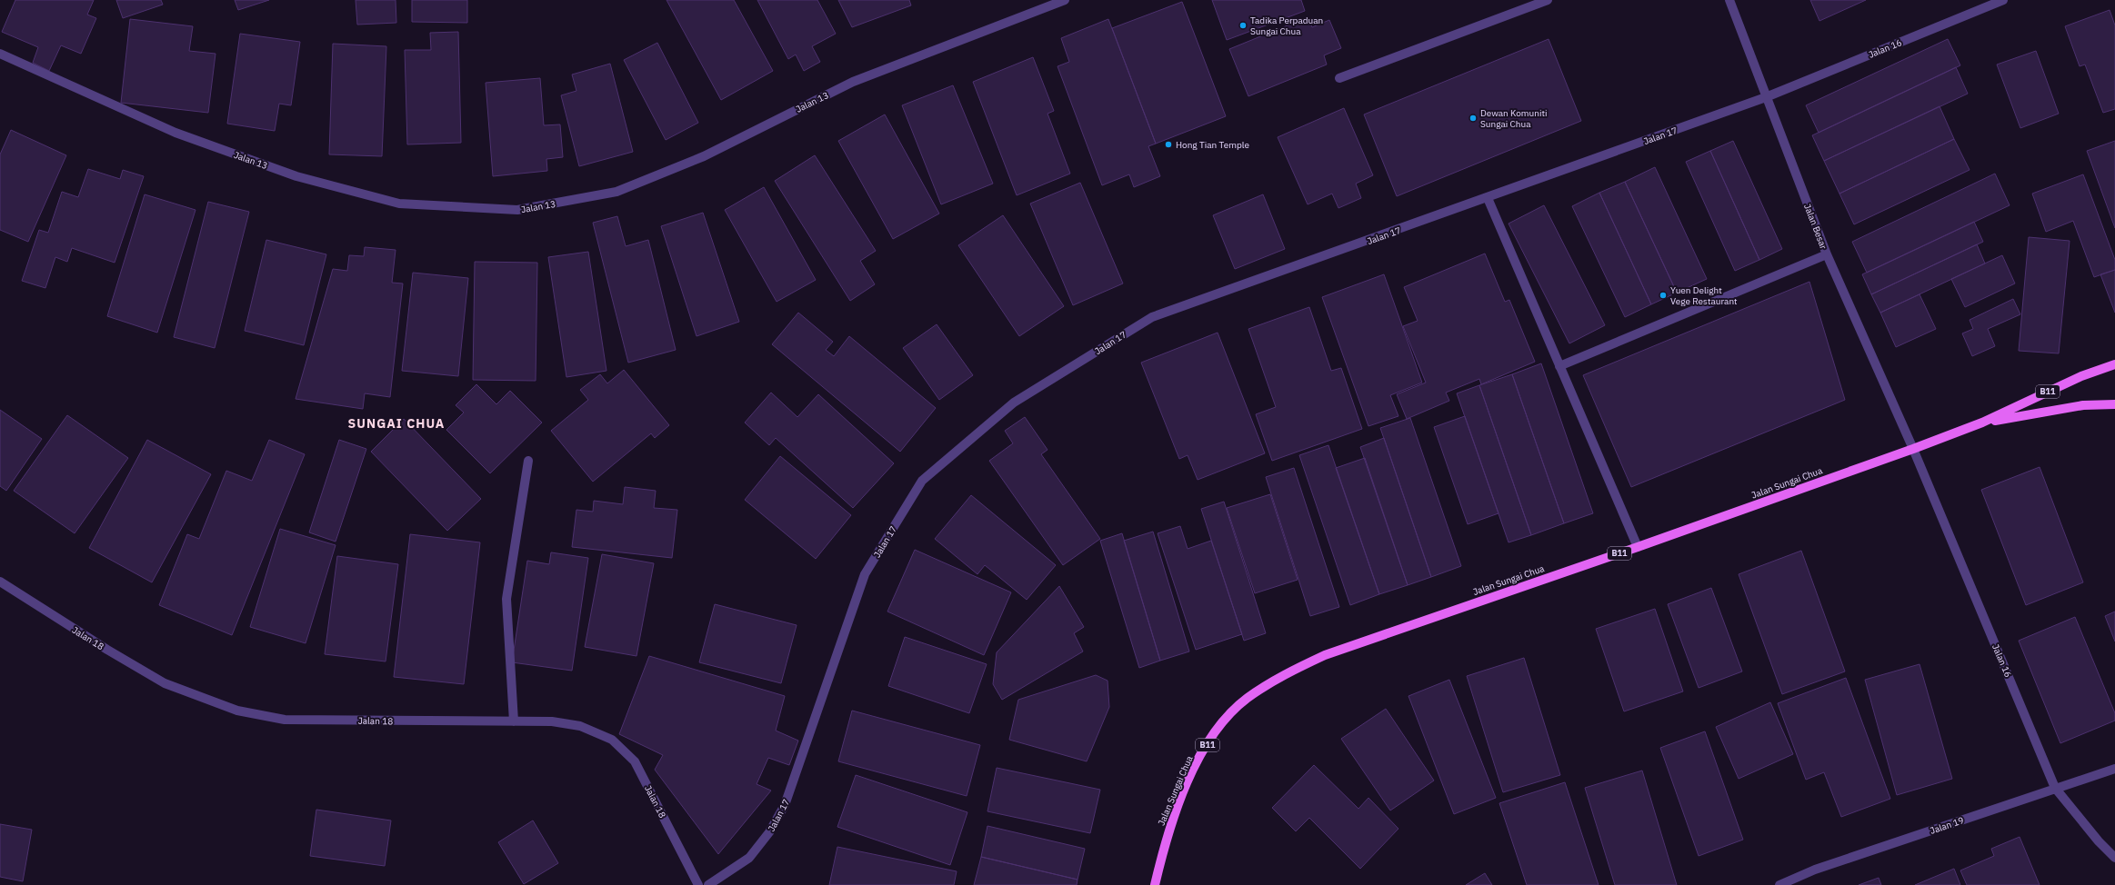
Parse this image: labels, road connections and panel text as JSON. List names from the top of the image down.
{
  "streets": {
    "main road": ["B11", "Jalan Sungai Chua"],
    "street": [
      "Jalan 16",
      "Jalan 13",
      "Jalan 17",
      "Jalan Besar",
      "Jalan 18",
      "Jalan 19"
    ]
  },
  "crossings": [
    ["Jalan 16", "Jalan 17"],
    ["Jalan 16", "Jalan Besar"],
    ["Jalan 16", "Jalan Sungai Chua"],
    ["Jalan 16", "Jalan 19"],
    ["Jalan 17", "Jalan Besar"],
    ["Jalan Besar", "Jalan Sungai Chua"]
  ],
  "districts": ["SUNGAI CHUA"],
  "places": [
    "Tadika Perpaduan Sungai Chua",
    "Dewan Komuniti Sungai Chua",
    "Hong Tian Temple",
    "Yuen Delight Vege Restaurant"
  ]
}
